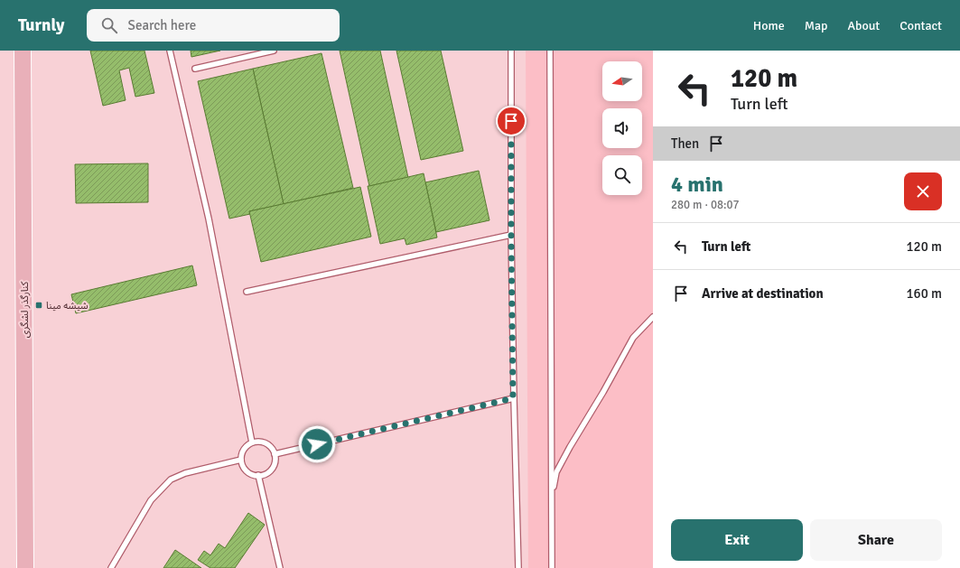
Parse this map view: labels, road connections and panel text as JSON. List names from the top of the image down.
{
  "streets": {
    "main road": ["کنارگذر لشگری"]
  },
  "places": {
    "transit": ["شیشه مینا"]
  },
  "north": "left",
  "page": {
    "header": "Turnly",
    "search": "Search here",
    "nav": [
      "Home",
      "Map",
      "About",
      "Contact"
    ],
    "turn": ["120 m", "Turn left"],
    "then": "Then",
    "heading": ["4 min", "280 m · 08:07"],
    "list": [
      {
        "name": "Turn left",
        "value": "120 m"
      },
      {
        "name": "Arrive at destination",
        "value": "160 m"
      }
    ],
    "buttons": ["Exit", "Share"]
  }
}
